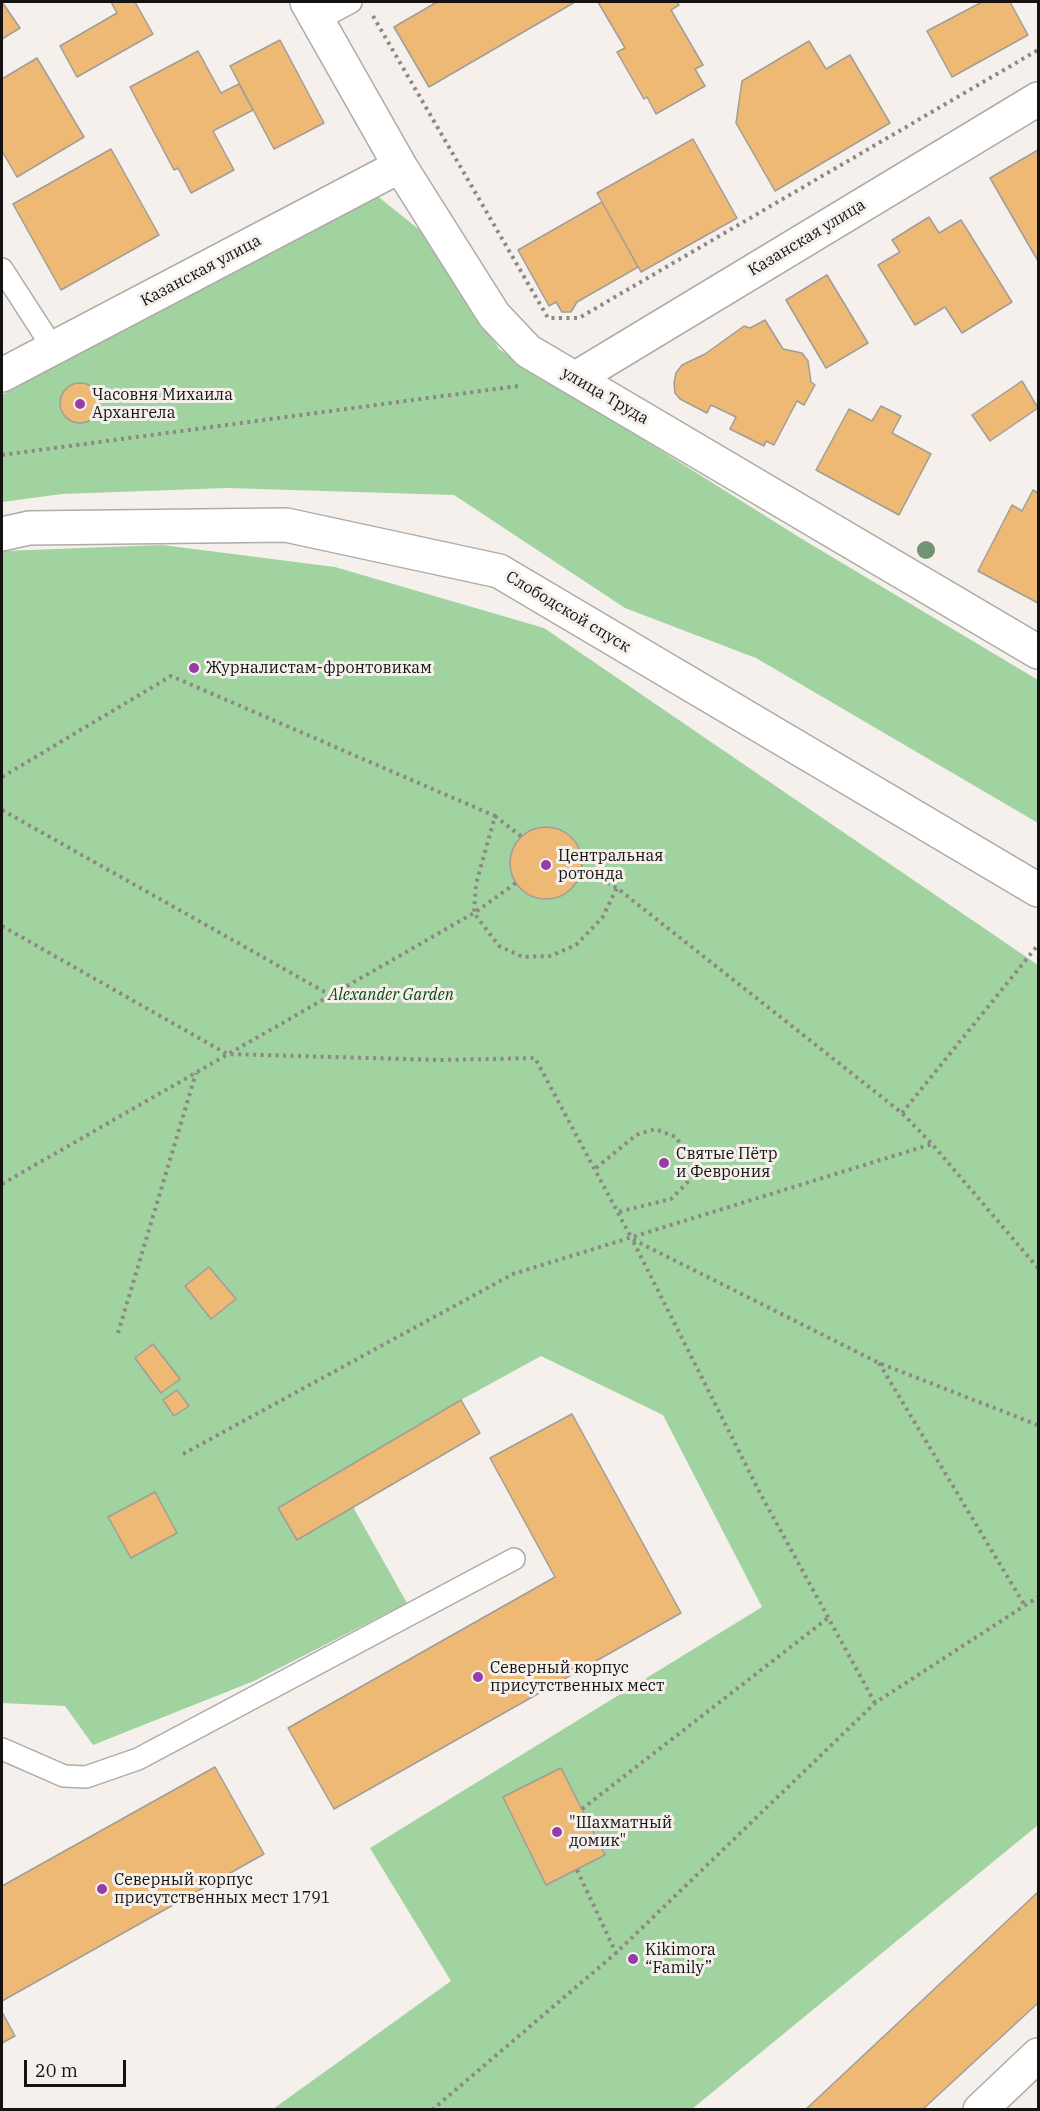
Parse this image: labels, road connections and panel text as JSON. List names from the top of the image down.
{
  "streets": {
    "street": ["Казанская улица", "улица Труда", "Слободской спуск"]
  },
  "crossings": [
    ["Казанская улица", "улица Труда"]
  ],
  "parks": ["Alexander Garden"],
  "places": [
    "Часовня Михаила Архангела",
    "Журналистам-фронтовикам",
    "Центральная ротонда",
    "Святые Пётр и Феврония",
    "Северный корпус присутственных мест",
    "\"Шахматный домик\"",
    "Северный корпус присутственных мест 1791",
    "Kikimora “Family”"
  ],
  "scale_bar": "20 m"
}
